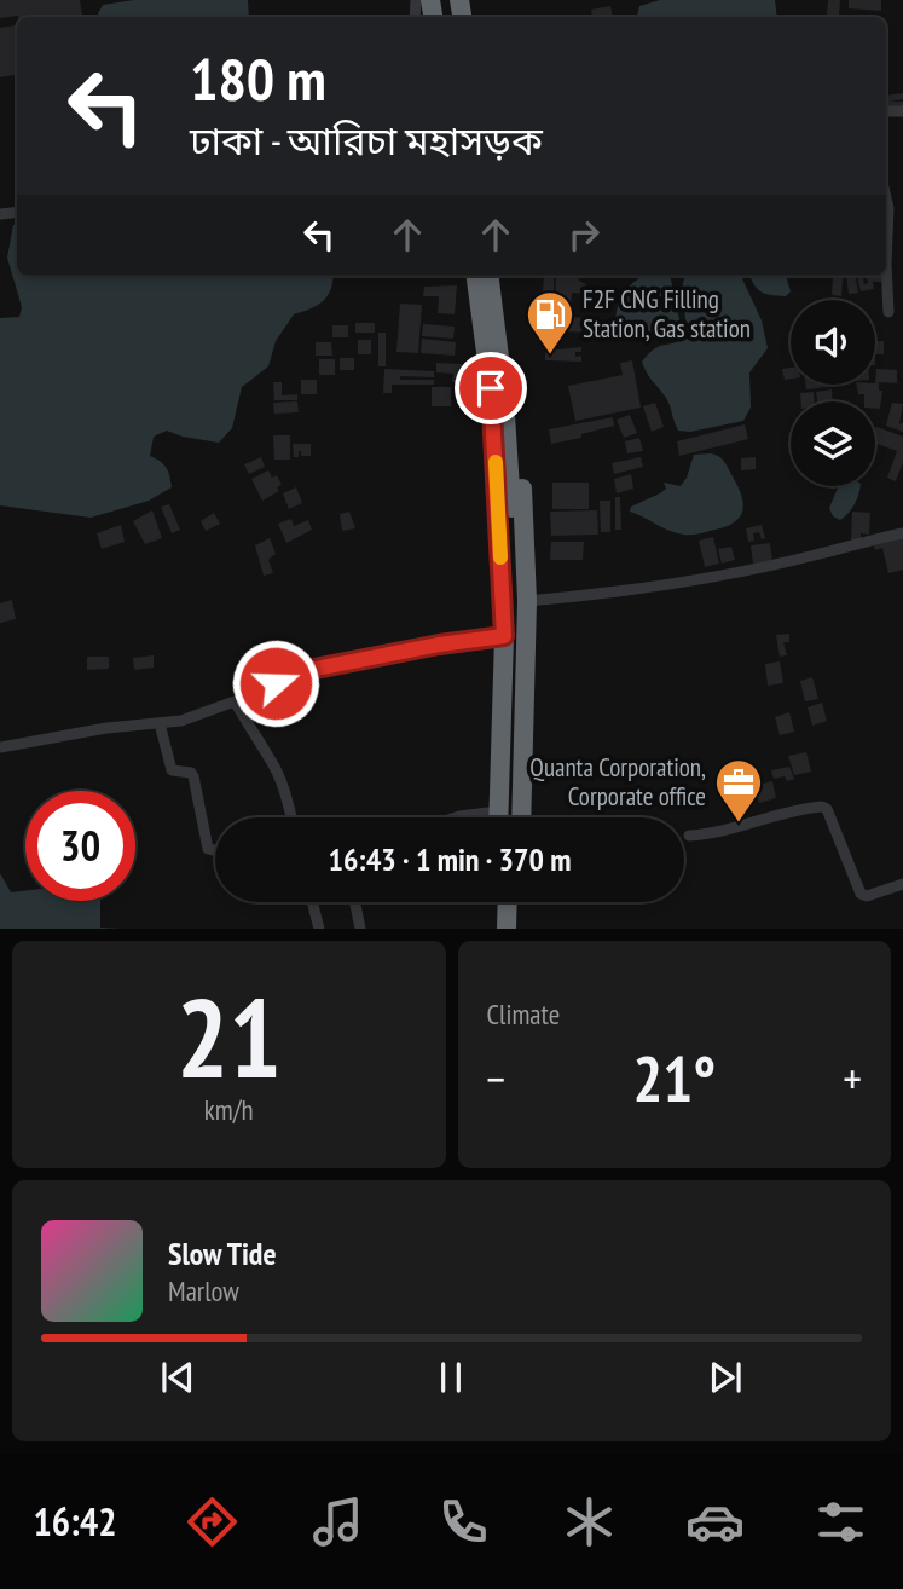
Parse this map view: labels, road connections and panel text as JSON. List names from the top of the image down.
{
  "places": {
    "fuel station": ["F2F CNG Filling Station, Gas station"],
    "office": ["Quanta Corporation, Corporate office"]
  },
  "page": {
    "turn": ["180 m", "ঢাকা - আরিচা মহাসড়ক"],
    "limit": "30",
    "trip": "16:43 · 1 min · 370 m",
    "tile": [
      ["21", "km/h"],
      "Climate"
    ],
    "heat": ["−", "21°", "+"],
    "song": ["Slow Tide", "Marlow"],
    "tabs": "16:42"
  }
}
